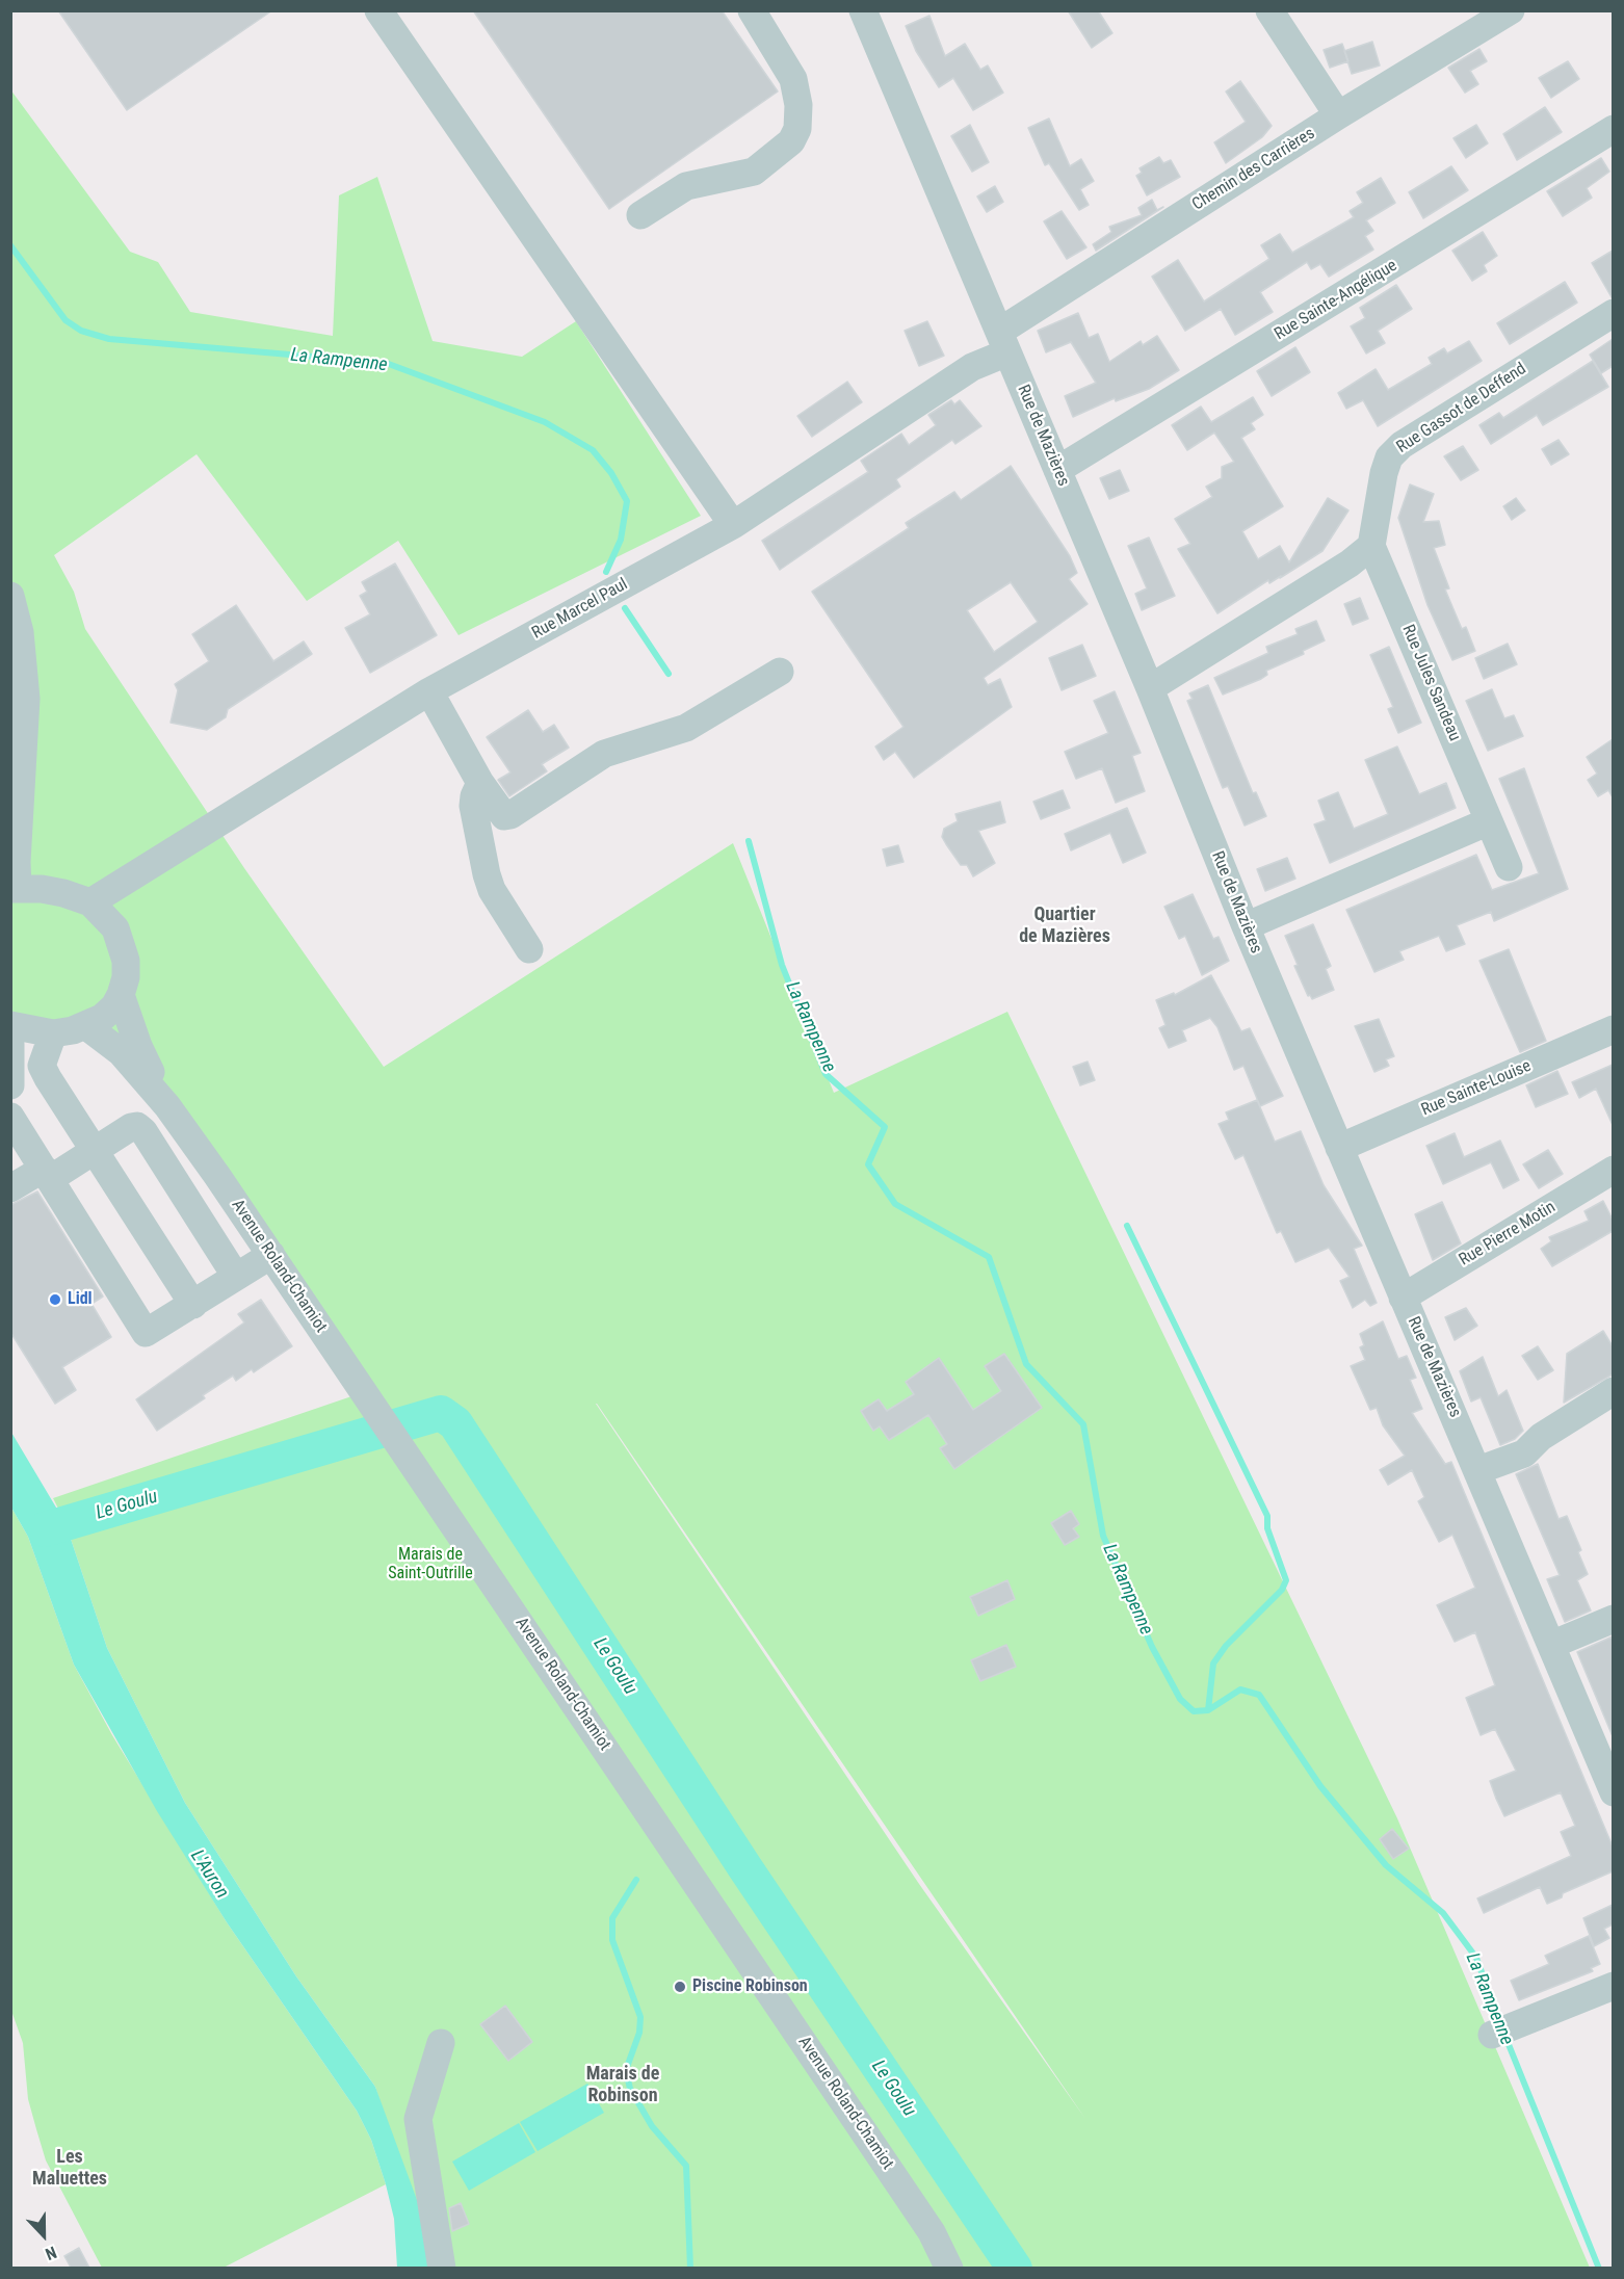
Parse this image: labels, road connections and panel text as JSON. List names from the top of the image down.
{
  "streets": {
    "street": [
      "Chemin des Carrières",
      "Rue Sainte-Angélique",
      "Rue Gassot de Deffend",
      "Rue de Mazières",
      "Rue Marcel Paul",
      "Rue Jules Sandeau",
      "Rue Sainte-Louise",
      "Rue Pierre Motin",
      "Avenue Roland-Chamiot"
    ]
  },
  "crossings": [
    ["Chemin des Carrières", "Rue de Mazières"],
    ["Chemin des Carrières", "Rue Marcel Paul"],
    ["Rue Sainte-Angélique", "Rue de Mazières"],
    ["Rue Gassot de Deffend", "Rue Jules Sandeau"],
    ["Rue de Mazières", "Rue Marcel Paul"],
    ["Rue de Mazières", "Rue Sainte-Louise"],
    ["Rue de Mazières", "Rue Pierre Motin"]
  ],
  "districts": ["Quartier de Mazières", "Marais de Robinson", "Les Maluettes"],
  "water": ["La Rampenne", "Le Goulu", "L'Auron"],
  "parks": ["Marais de Saint-Outrille"],
  "places": ["Lidl", "Piscine Robinson"],
  "north": "bottom"
}
